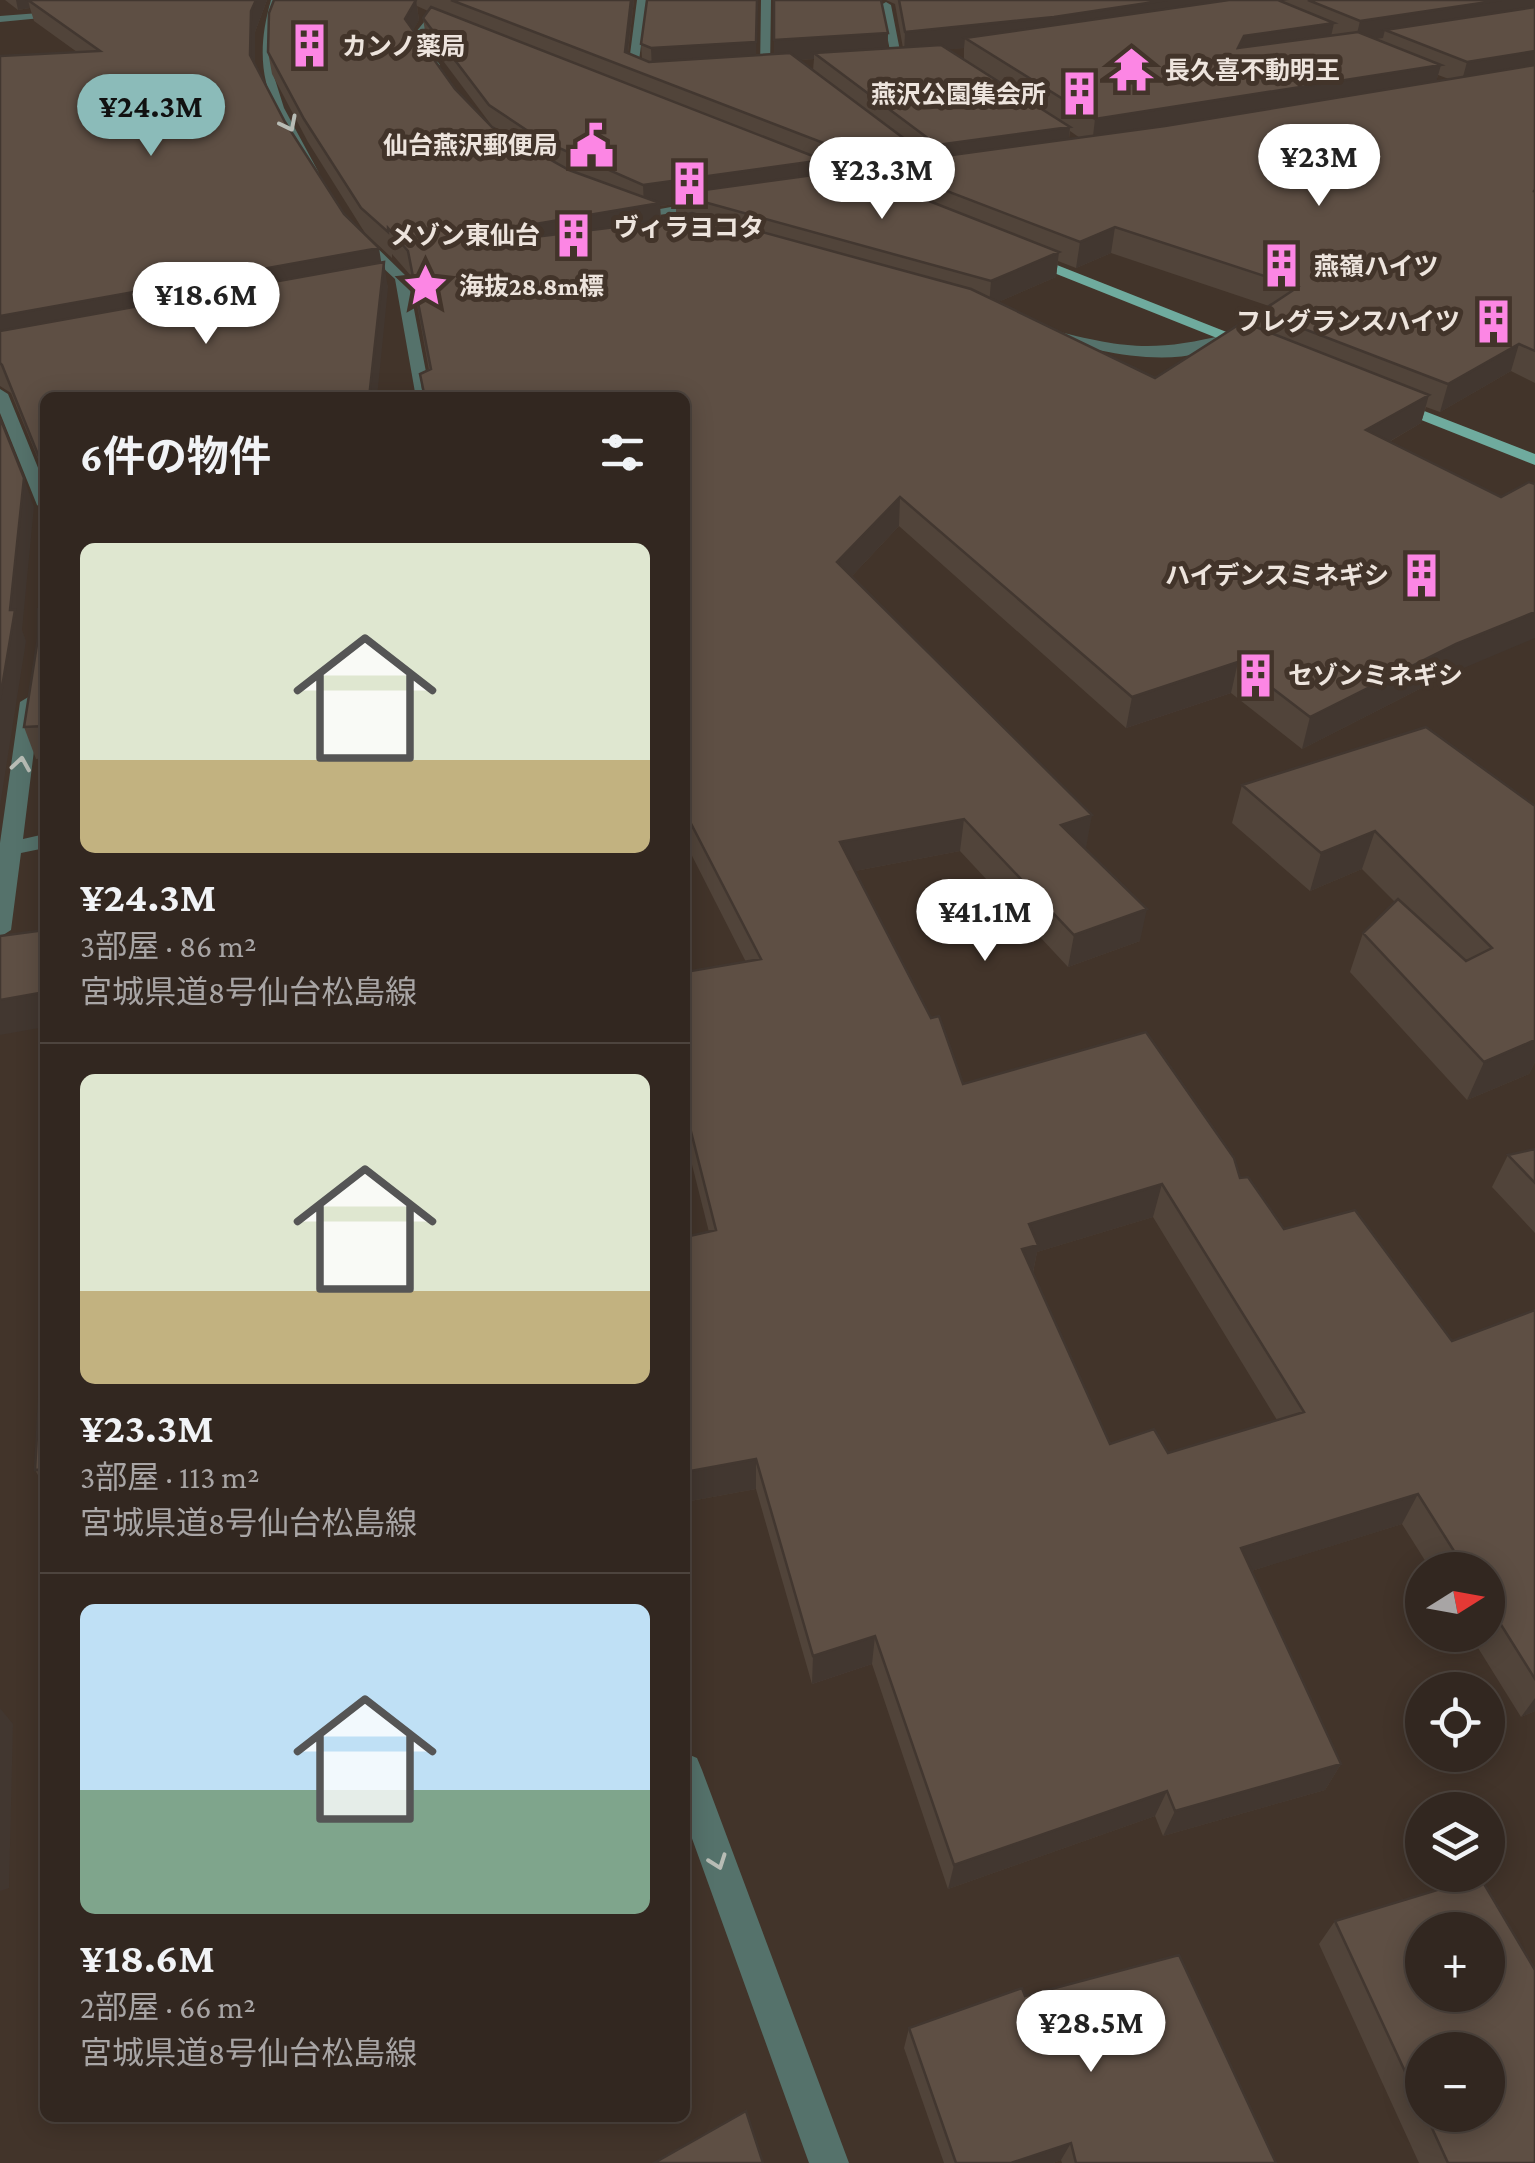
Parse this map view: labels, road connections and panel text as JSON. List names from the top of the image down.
{
  "places": {
    "building": [
      "カンノ薬局",
      "燕沢公園集会所",
      "ヴィラヨコタ",
      "メゾン東仙台",
      "燕嶺ハイツ",
      "フレグランスハイツ",
      "ハイデンスミネギシ",
      "セゾンミネギシ"
    ],
    "temple": ["長久喜不動明王"],
    "public building": ["仙台燕沢郵便局"],
    "place": ["海抜28.8m標"]
  },
  "north": "right",
  "page": {
    "price": [
      "¥24.3M",
      "¥23M",
      "¥23.3M",
      "¥18.6M",
      "¥41.1M",
      "¥28.5M"
    ],
    "heading": "6件の物件",
    "list": [
      {
        "name": "¥24.3M",
        "note": "3部屋 · 86 m² · 宮城県道8号仙台松島線"
      },
      {
        "name": "¥23.3M",
        "note": "3部屋 · 113 m² · 宮城県道8号仙台松島線"
      },
      {
        "name": "¥18.6M",
        "note": "2部屋 · 66 m² · 宮城県道8号仙台松島線"
      }
    ],
    "map_buttons": ["+", "−"]
  }
}
